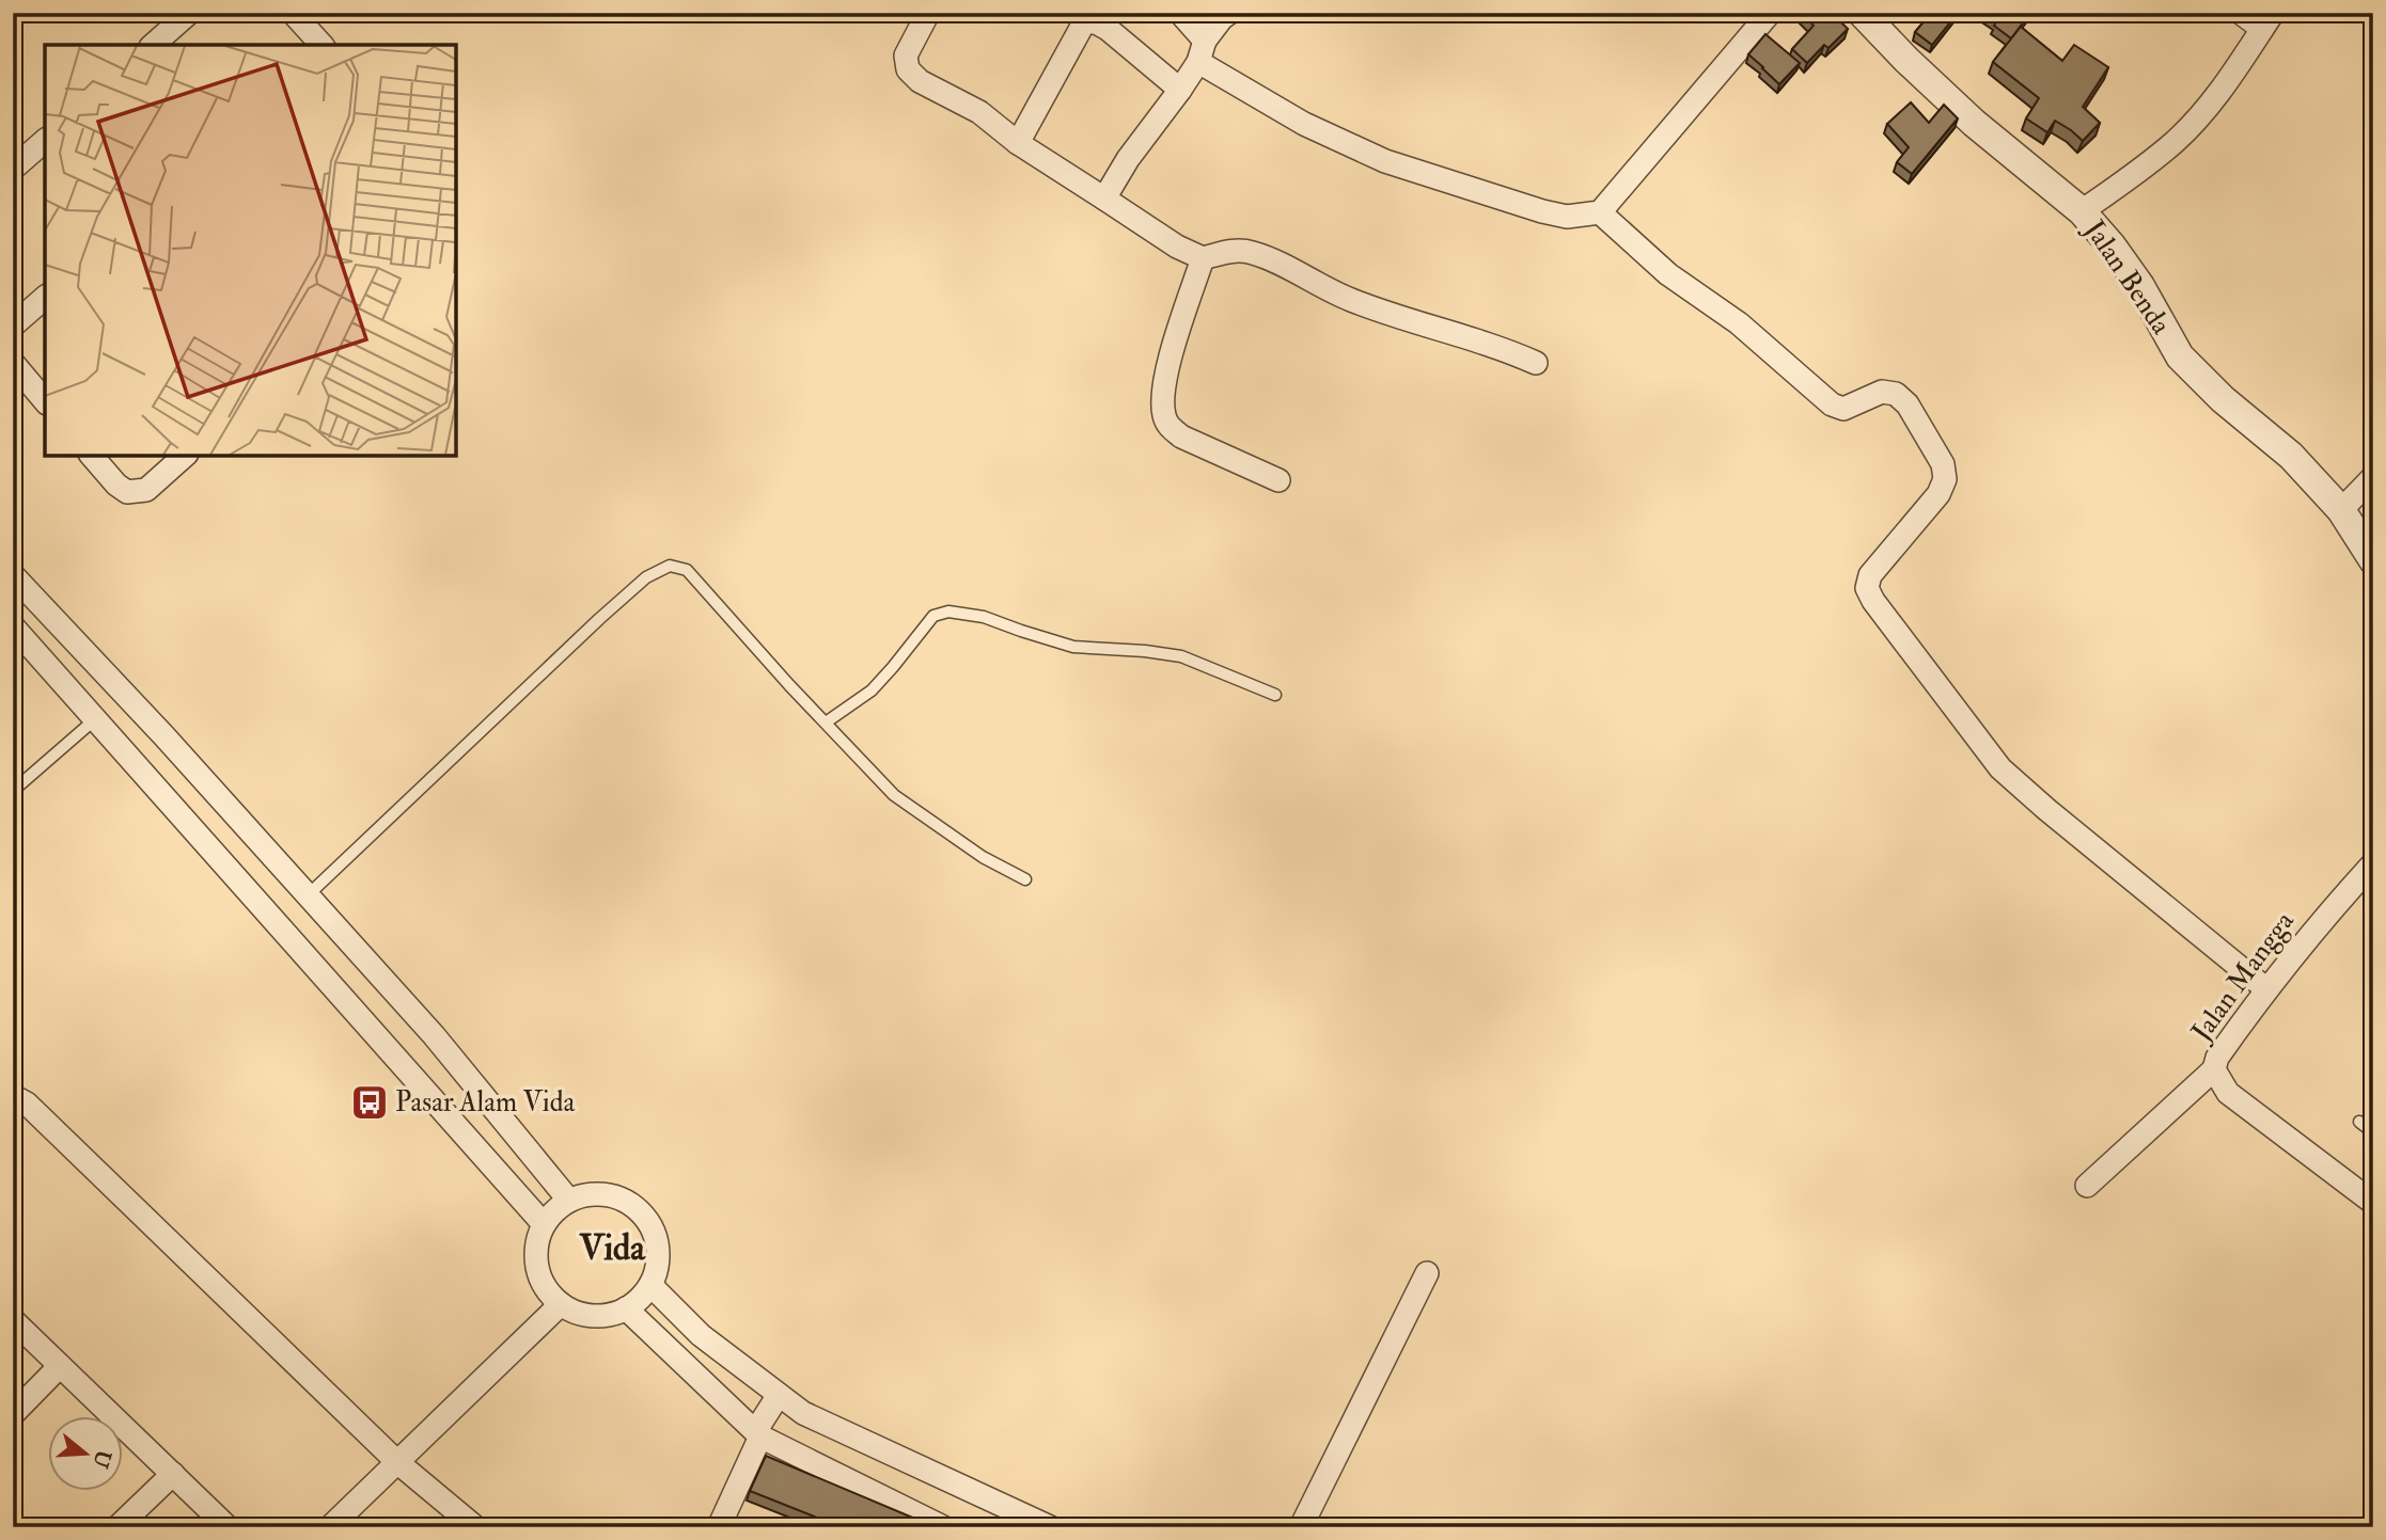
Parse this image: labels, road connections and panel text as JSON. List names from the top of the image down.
{
  "streets": {
    "street": ["Jalan Benda", "Jalan Mangga"]
  },
  "districts": ["Vida"],
  "places": {
    "bus stop": ["Pasar Alam Vida"]
  },
  "north": "right"
}
